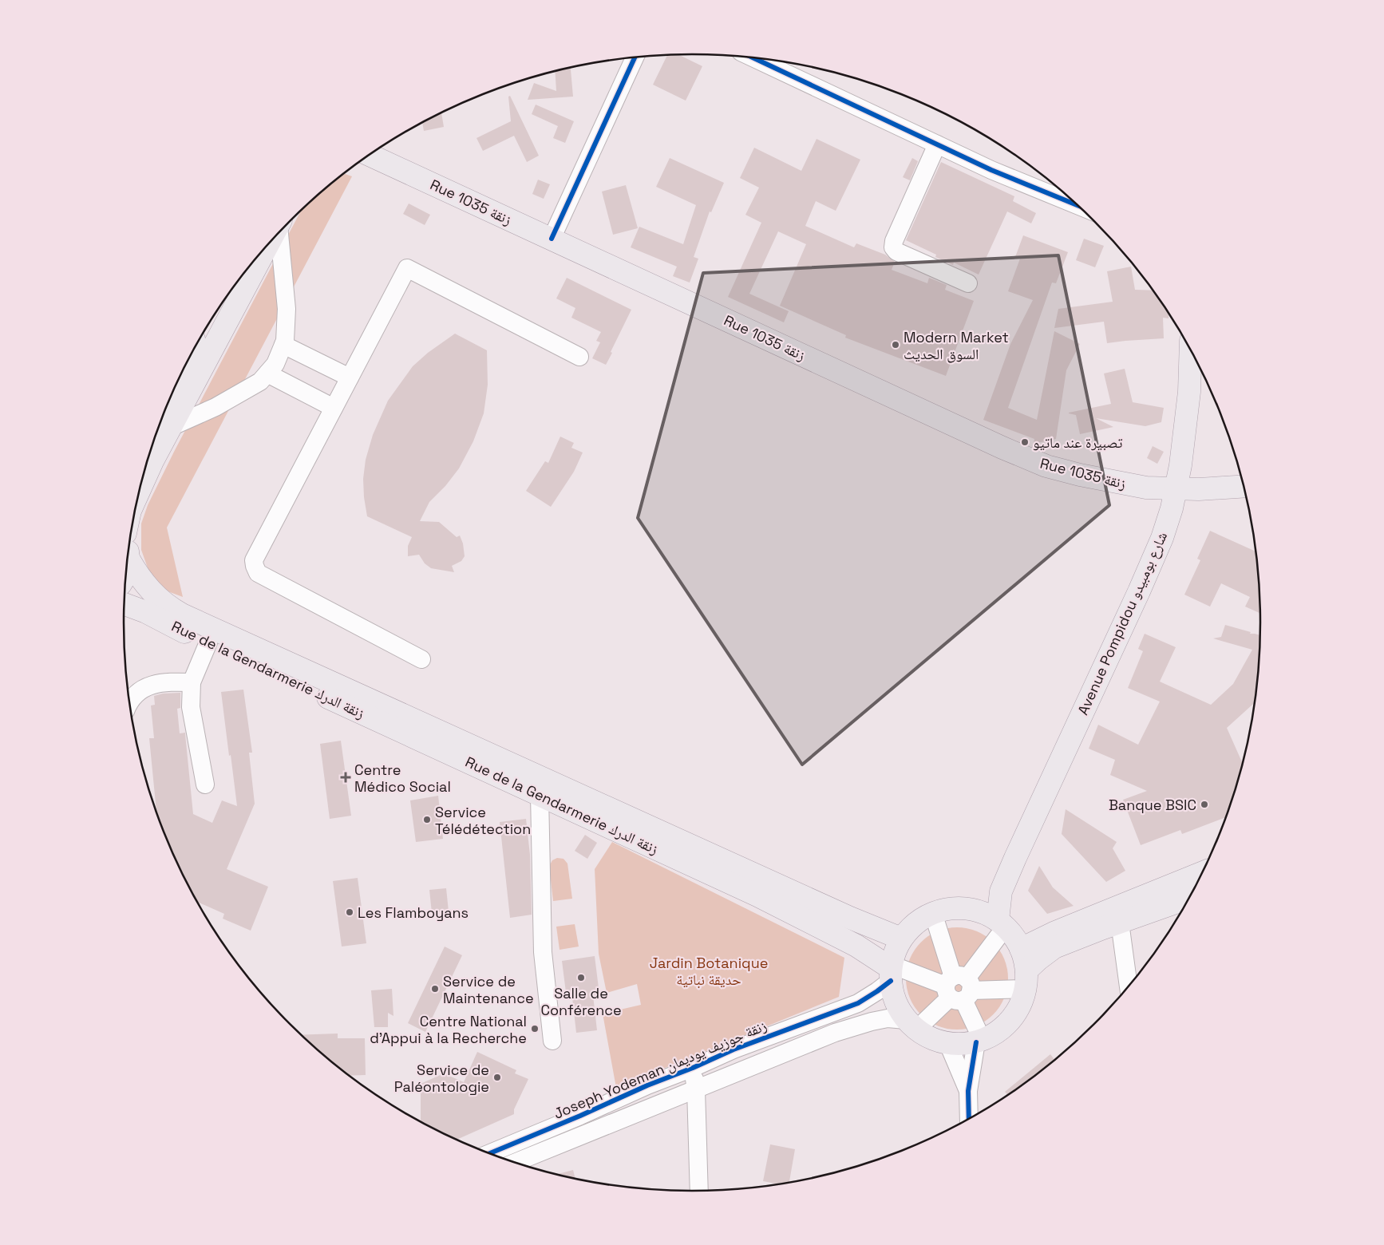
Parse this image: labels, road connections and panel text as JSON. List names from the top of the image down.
{
  "streets": {
    "main road": ["Rue 1035 زنقة", "Avenue Pompidou شارع بومبيدو", "Rue de la Gendarmerie زنقة الدرك"],
    "street": ["Joseph Yodeman زنقة جوزيف يوديمان"]
  },
  "crossings": [
    ["Rue 1035 زنقة", "Avenue Pompidou شارع بومبيدو"],
    ["Rue de la Gendarmerie زنقة الدرك", "Joseph Yodeman زنقة جوزيف يوديمان"]
  ],
  "parks": ["Jardin Botanique حديقة نباتية"],
  "places": {
    "other": [
      "Modern Market السوق الحديث",
      "تصبيرة عند ماتيو",
      "Banque BSIC",
      "Service Télédétection",
      "Les Flamboyans",
      "Salle de Conférence",
      "Service de Maintenance",
      "Centre National d'Appui à la Recherche",
      "Service de Paléontologie"
    ],
    "health": ["Centre Médico Social"]
  }
}
